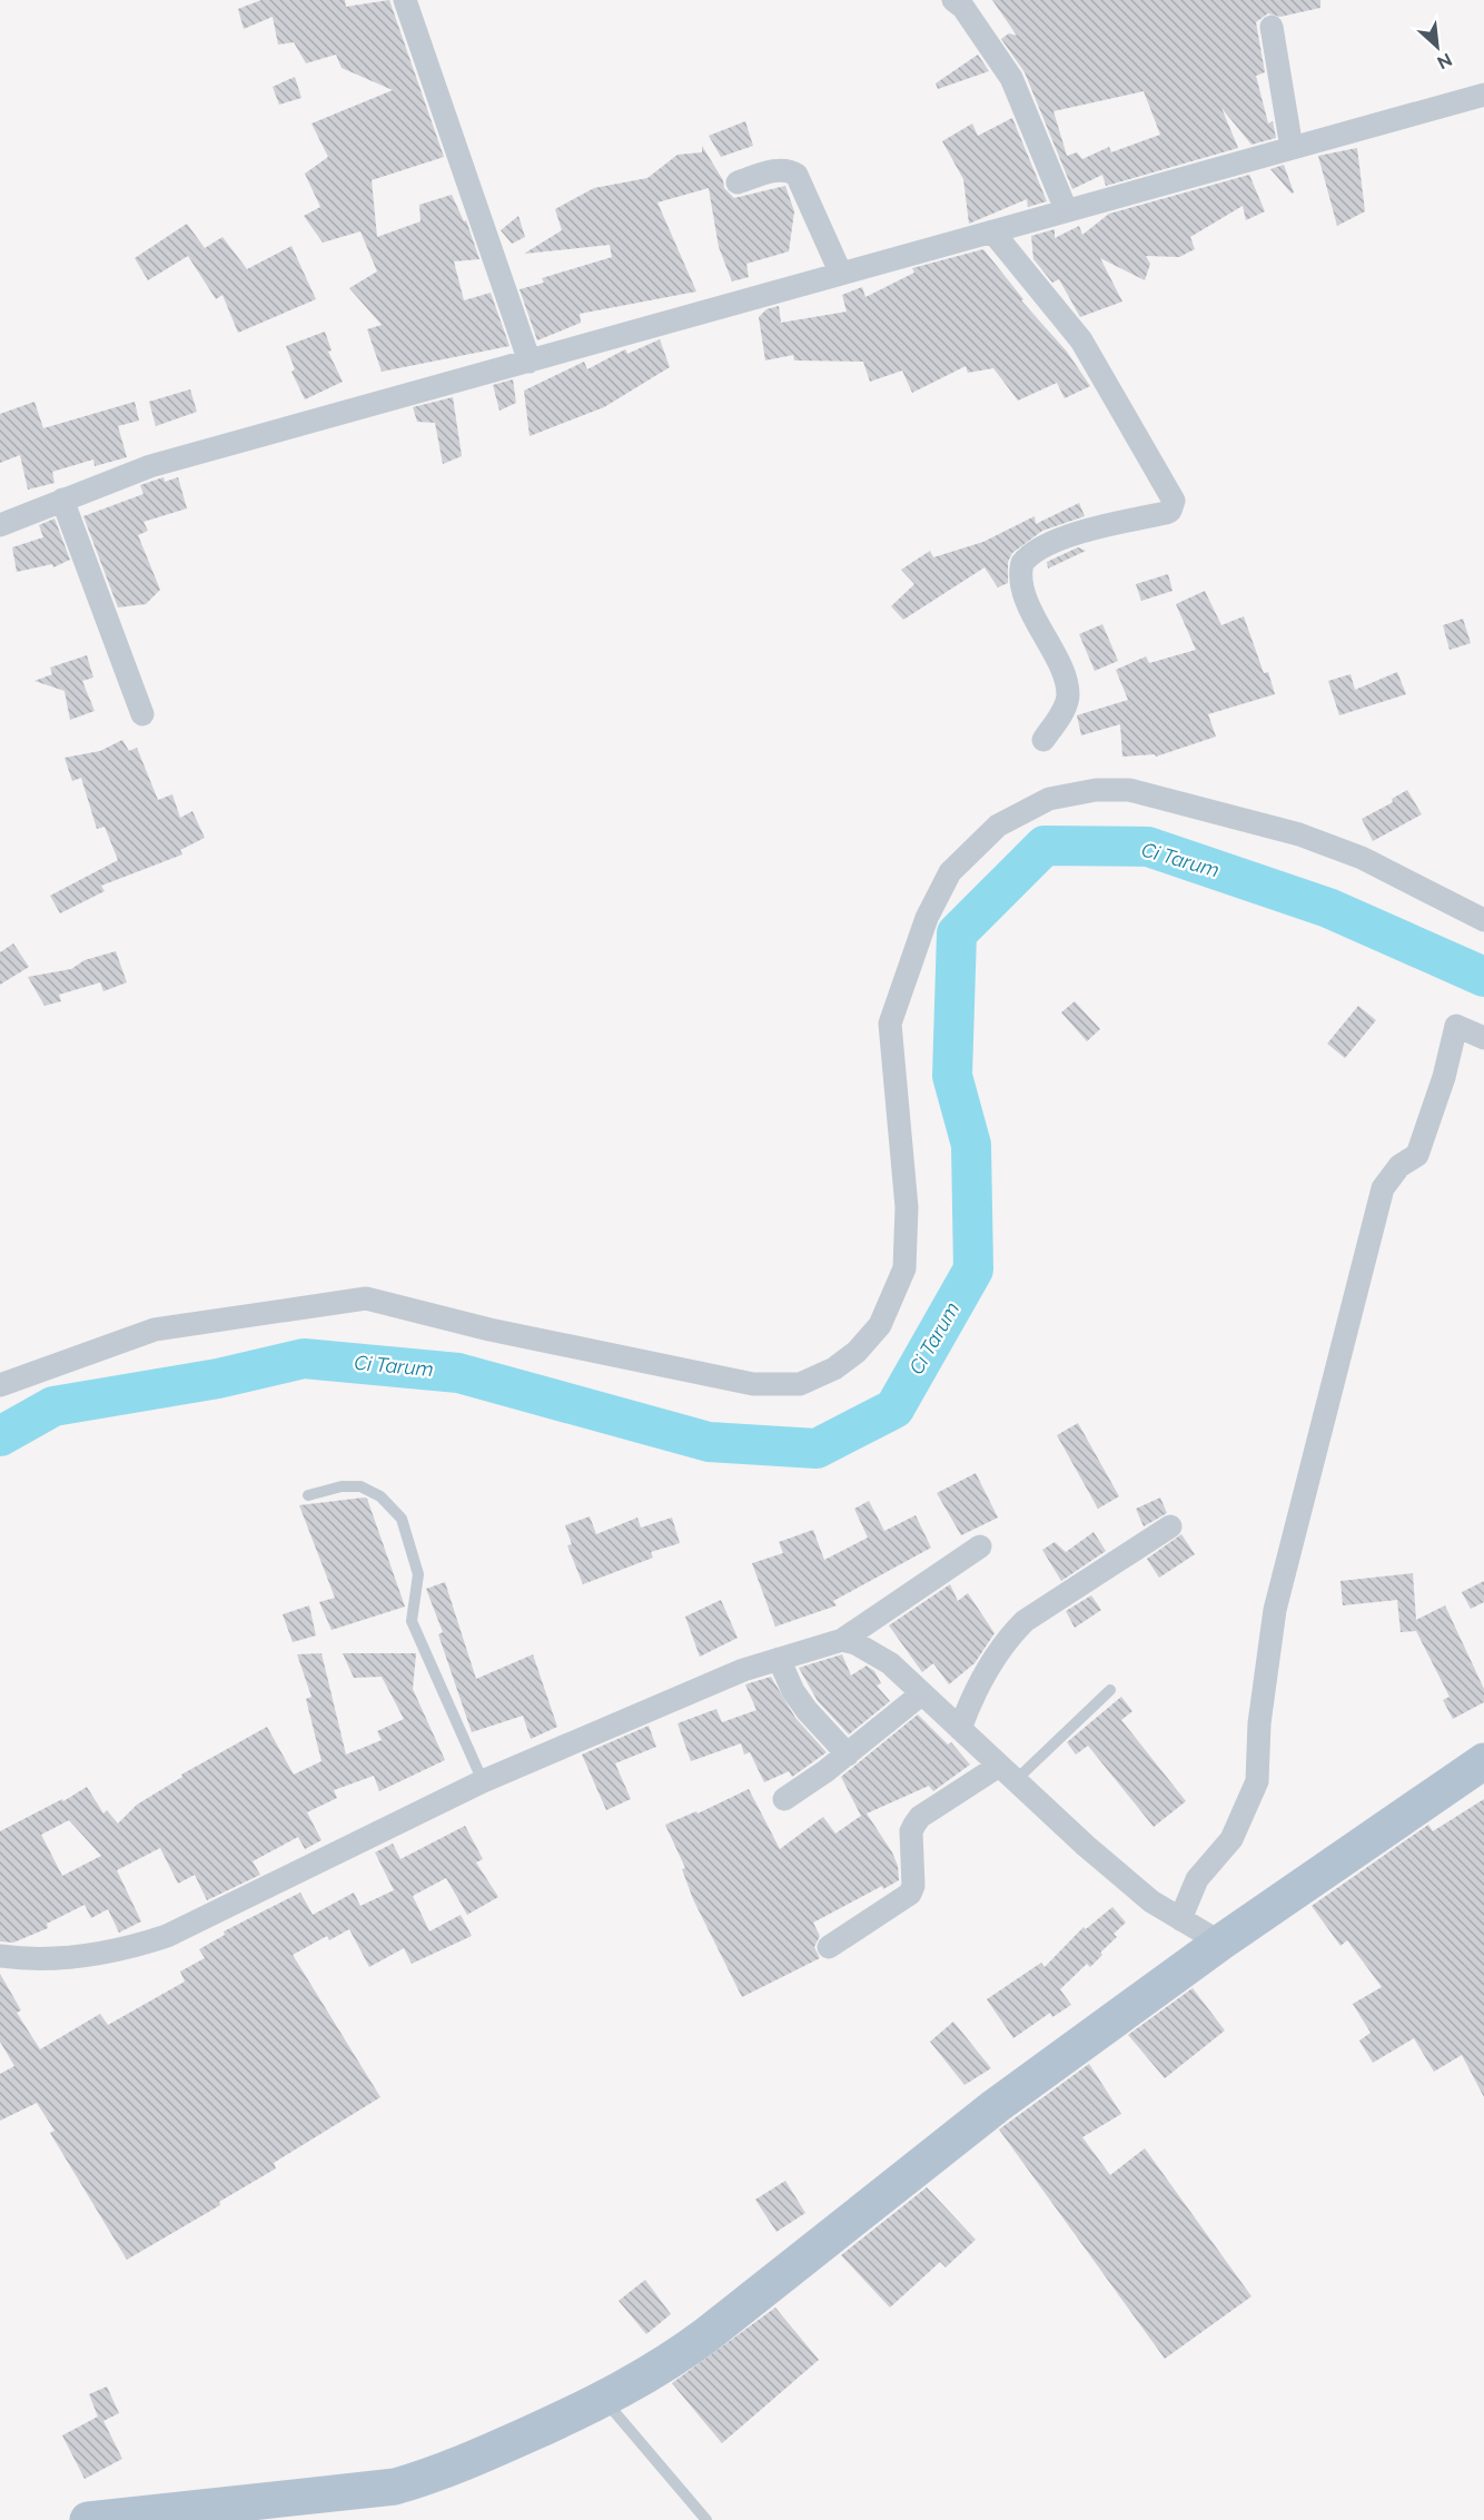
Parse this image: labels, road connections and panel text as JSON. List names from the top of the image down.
{
  "water": ["Ci Tarum"],
  "north": "bottom right"
}
